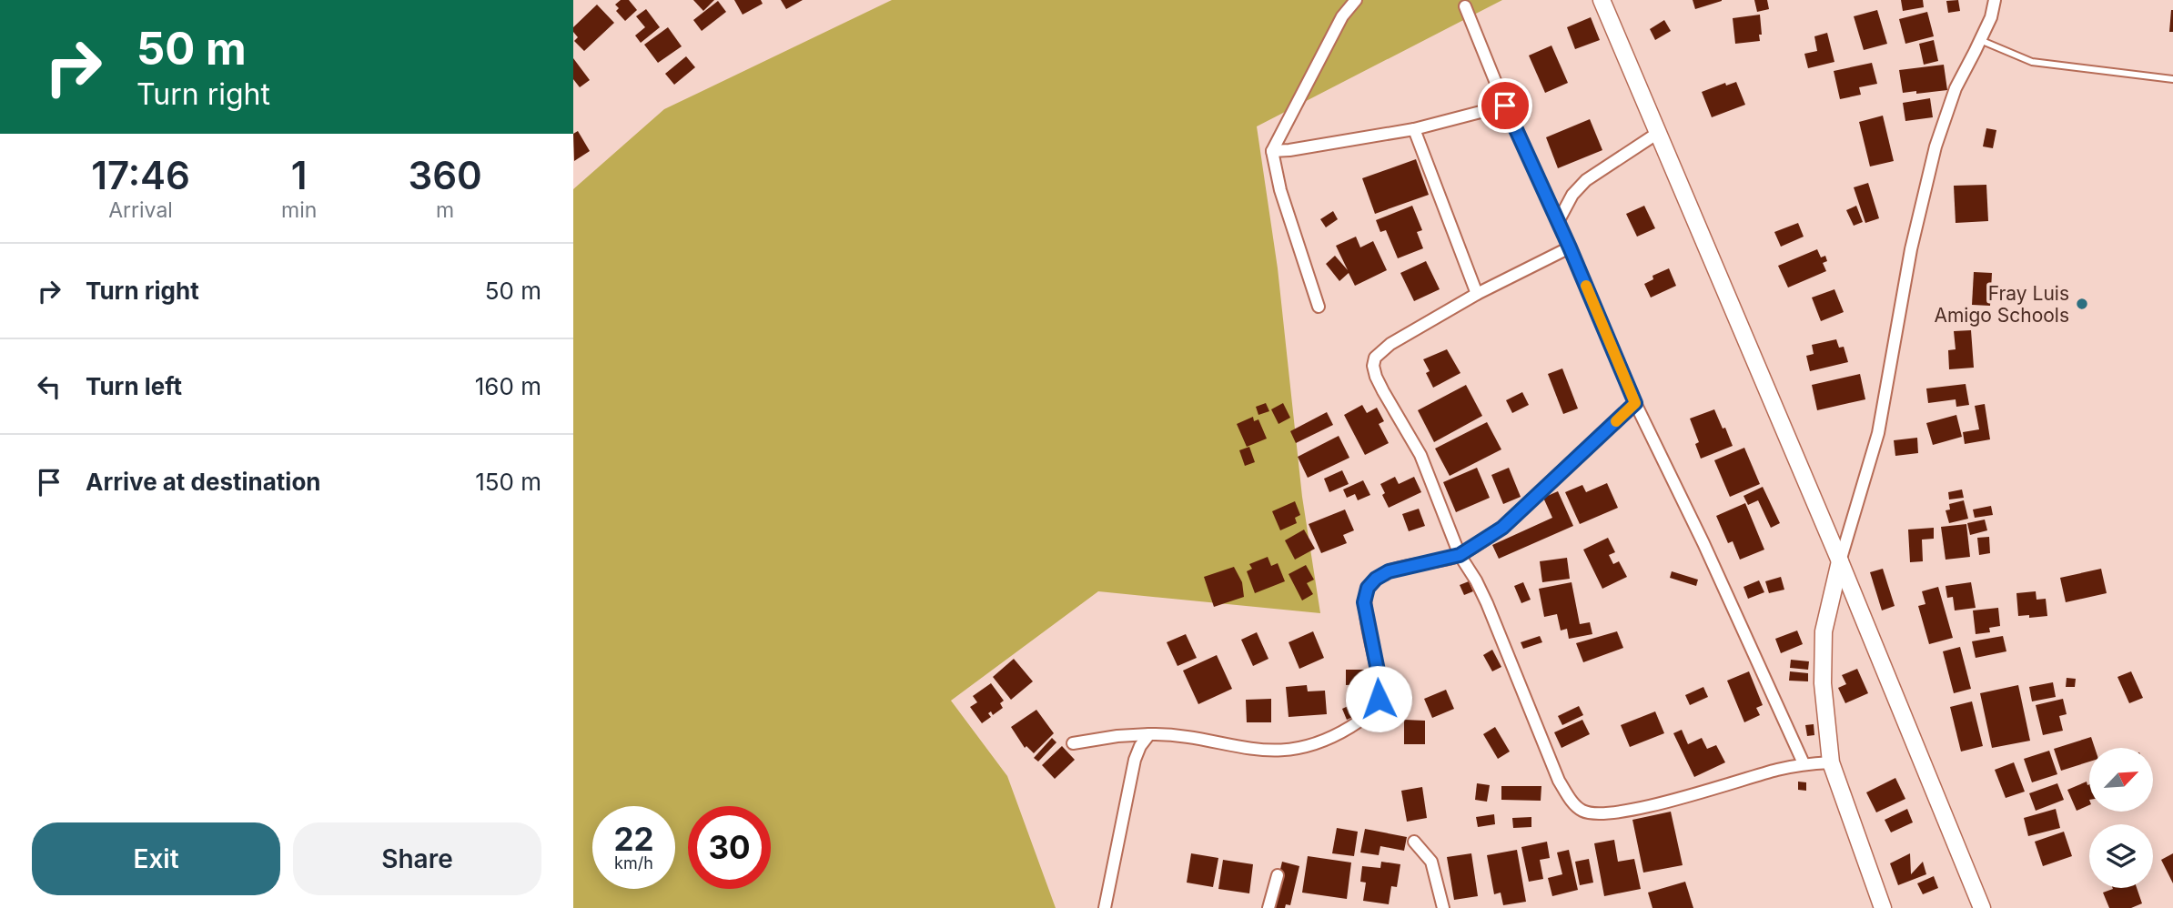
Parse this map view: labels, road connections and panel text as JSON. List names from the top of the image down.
{
  "places": ["Fray Luis Amigo Schools"],
  "north": "top right",
  "page": {
    "turn": ["50 m", "Turn right"],
    "eta": [
      "17:46",
      "Arrival",
      "1",
      "min",
      "360",
      "m"
    ],
    "list": [
      {
        "name": "Turn right",
        "value": "50 m"
      },
      {
        "name": "Turn left",
        "value": "160 m"
      },
      {
        "name": "Arrive at destination",
        "value": "150 m"
      }
    ],
    "speed": "22 km/h",
    "limit": "30",
    "buttons": ["Exit", "Share"]
  }
}
